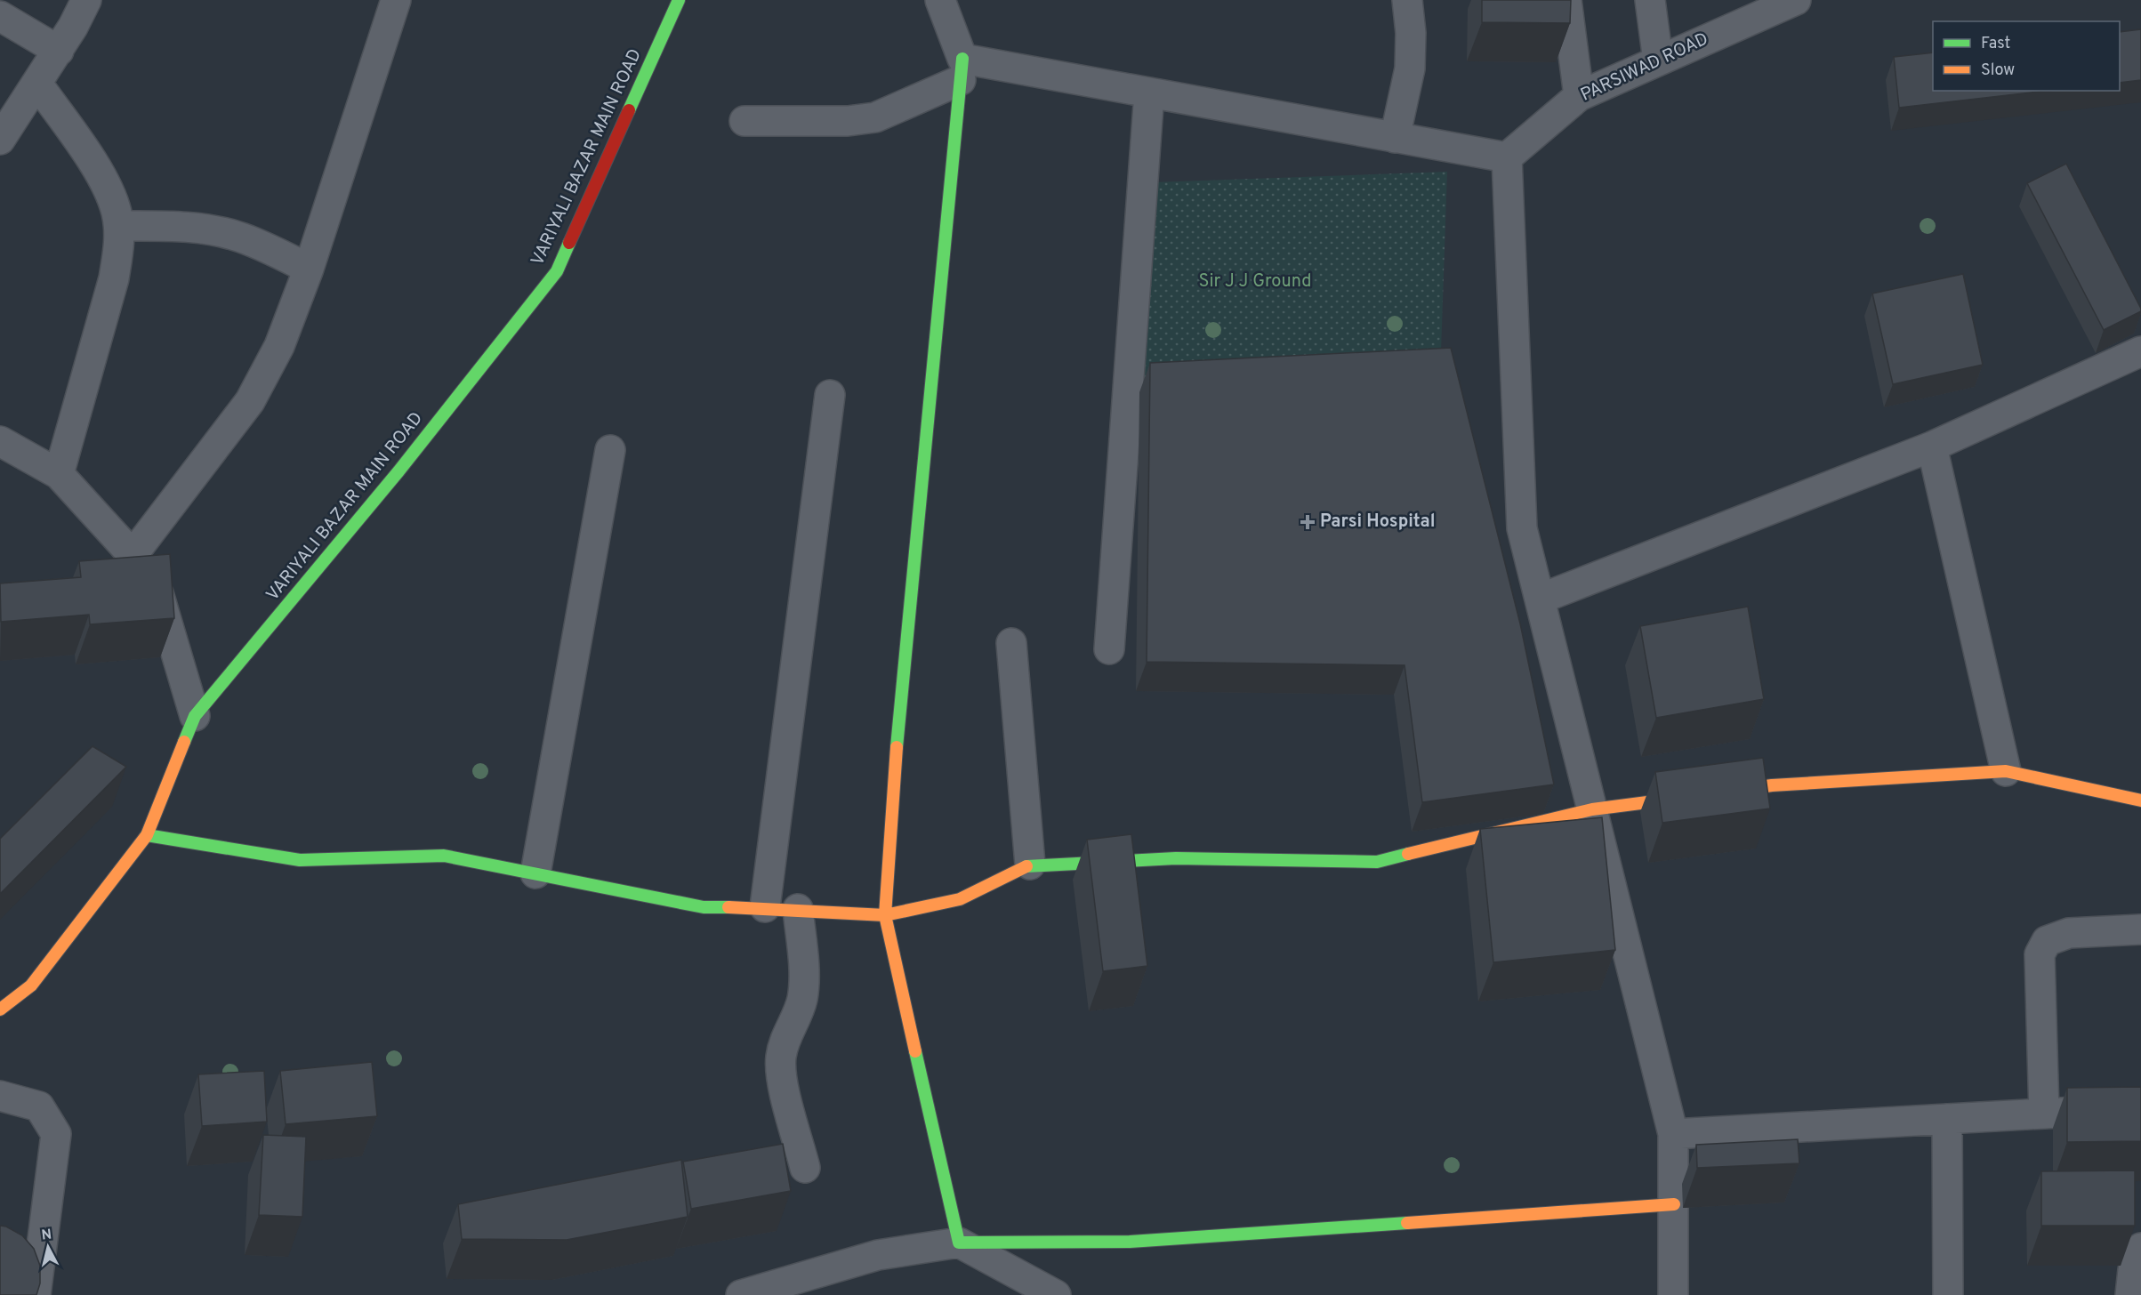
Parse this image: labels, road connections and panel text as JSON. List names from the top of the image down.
{
  "streets": {
    "street": ["PARSIWAD ROAD", "VARIYALI BAZAR MAIN ROAD"]
  },
  "parks": ["Sir J J Ground"],
  "places": {
    "health": ["Parsi Hospital"]
  },
  "legend": ["Fast", "Slow"],
  "north": "top"
}
